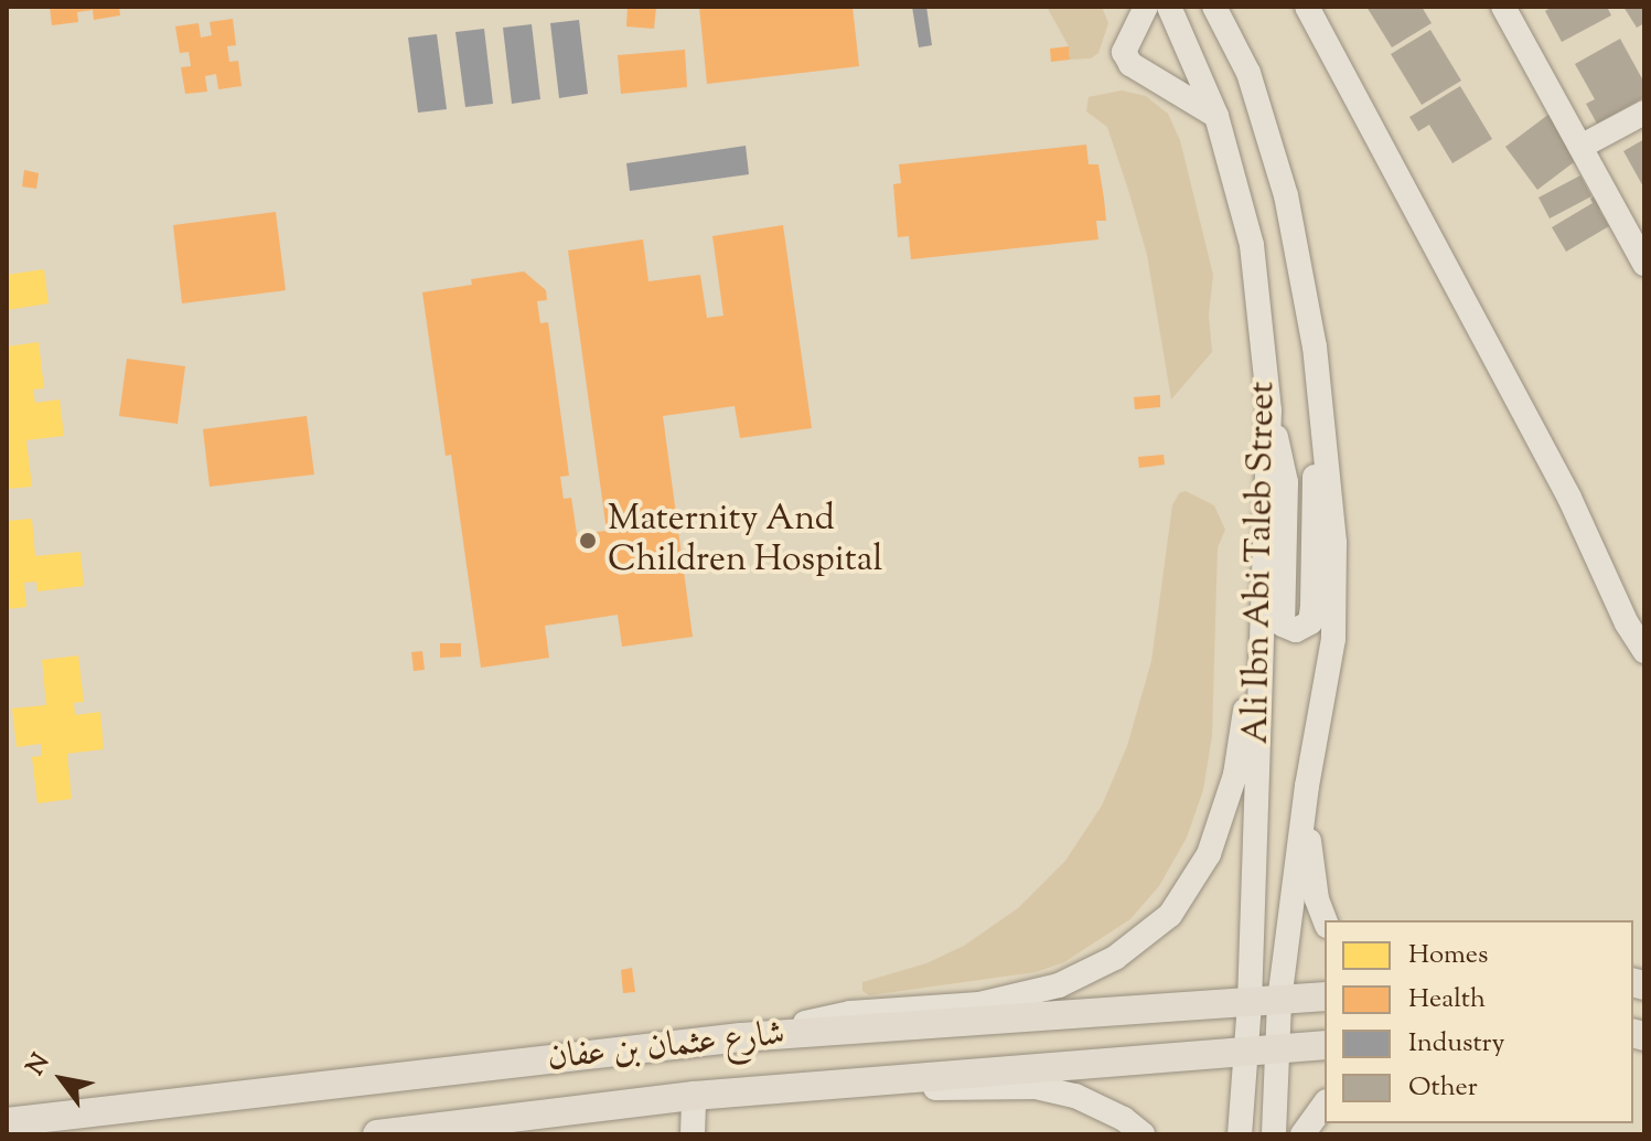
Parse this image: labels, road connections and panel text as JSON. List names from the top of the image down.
{
  "streets": {
    "main road": ["شارع عثمان بن عفان"],
    "street": ["Ali Ibn Abi Taleb Street"]
  },
  "crossings": [
    ["Ali Ibn Abi Taleb Street", "شارع عثمان بن عفان"]
  ],
  "places": ["Maternity And Children Hospital"],
  "legend": [
    "Homes",
    "Health",
    "Industry",
    "Other"
  ],
  "north": "top left"
}
